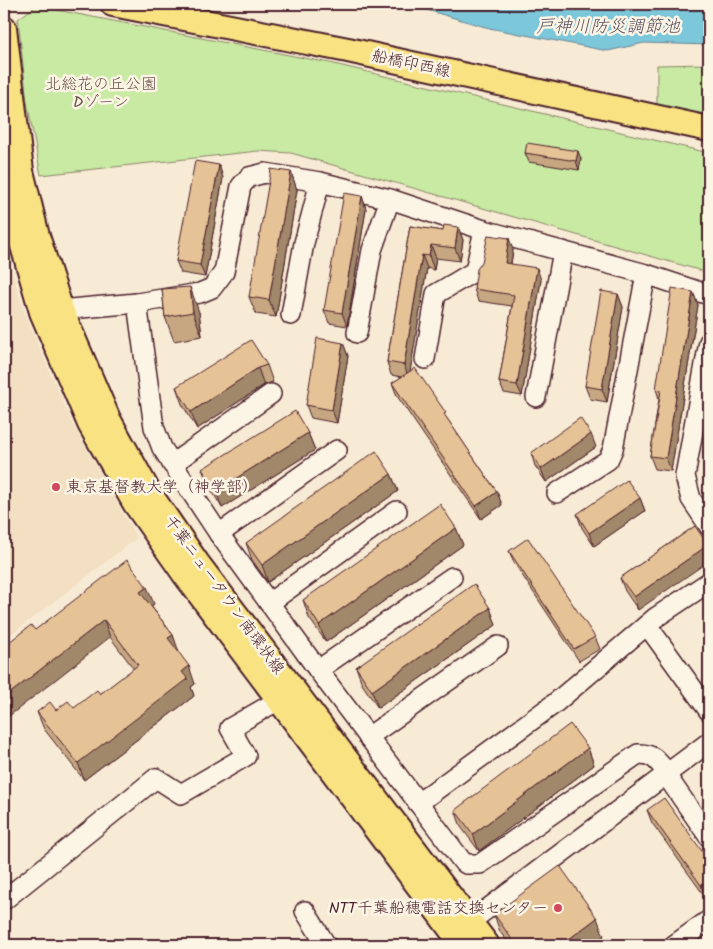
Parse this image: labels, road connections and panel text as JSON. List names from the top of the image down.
{
  "streets": {
    "main road": ["船橋印西線", "千葉ニュータウン南環状線"]
  },
  "water": ["戸神川防災調節池"],
  "parks": ["北総花の丘公園 Dゾーン"],
  "places": ["東京基督教大学（神学部）", "NTT千葉船穂電話交換センター"]
}
